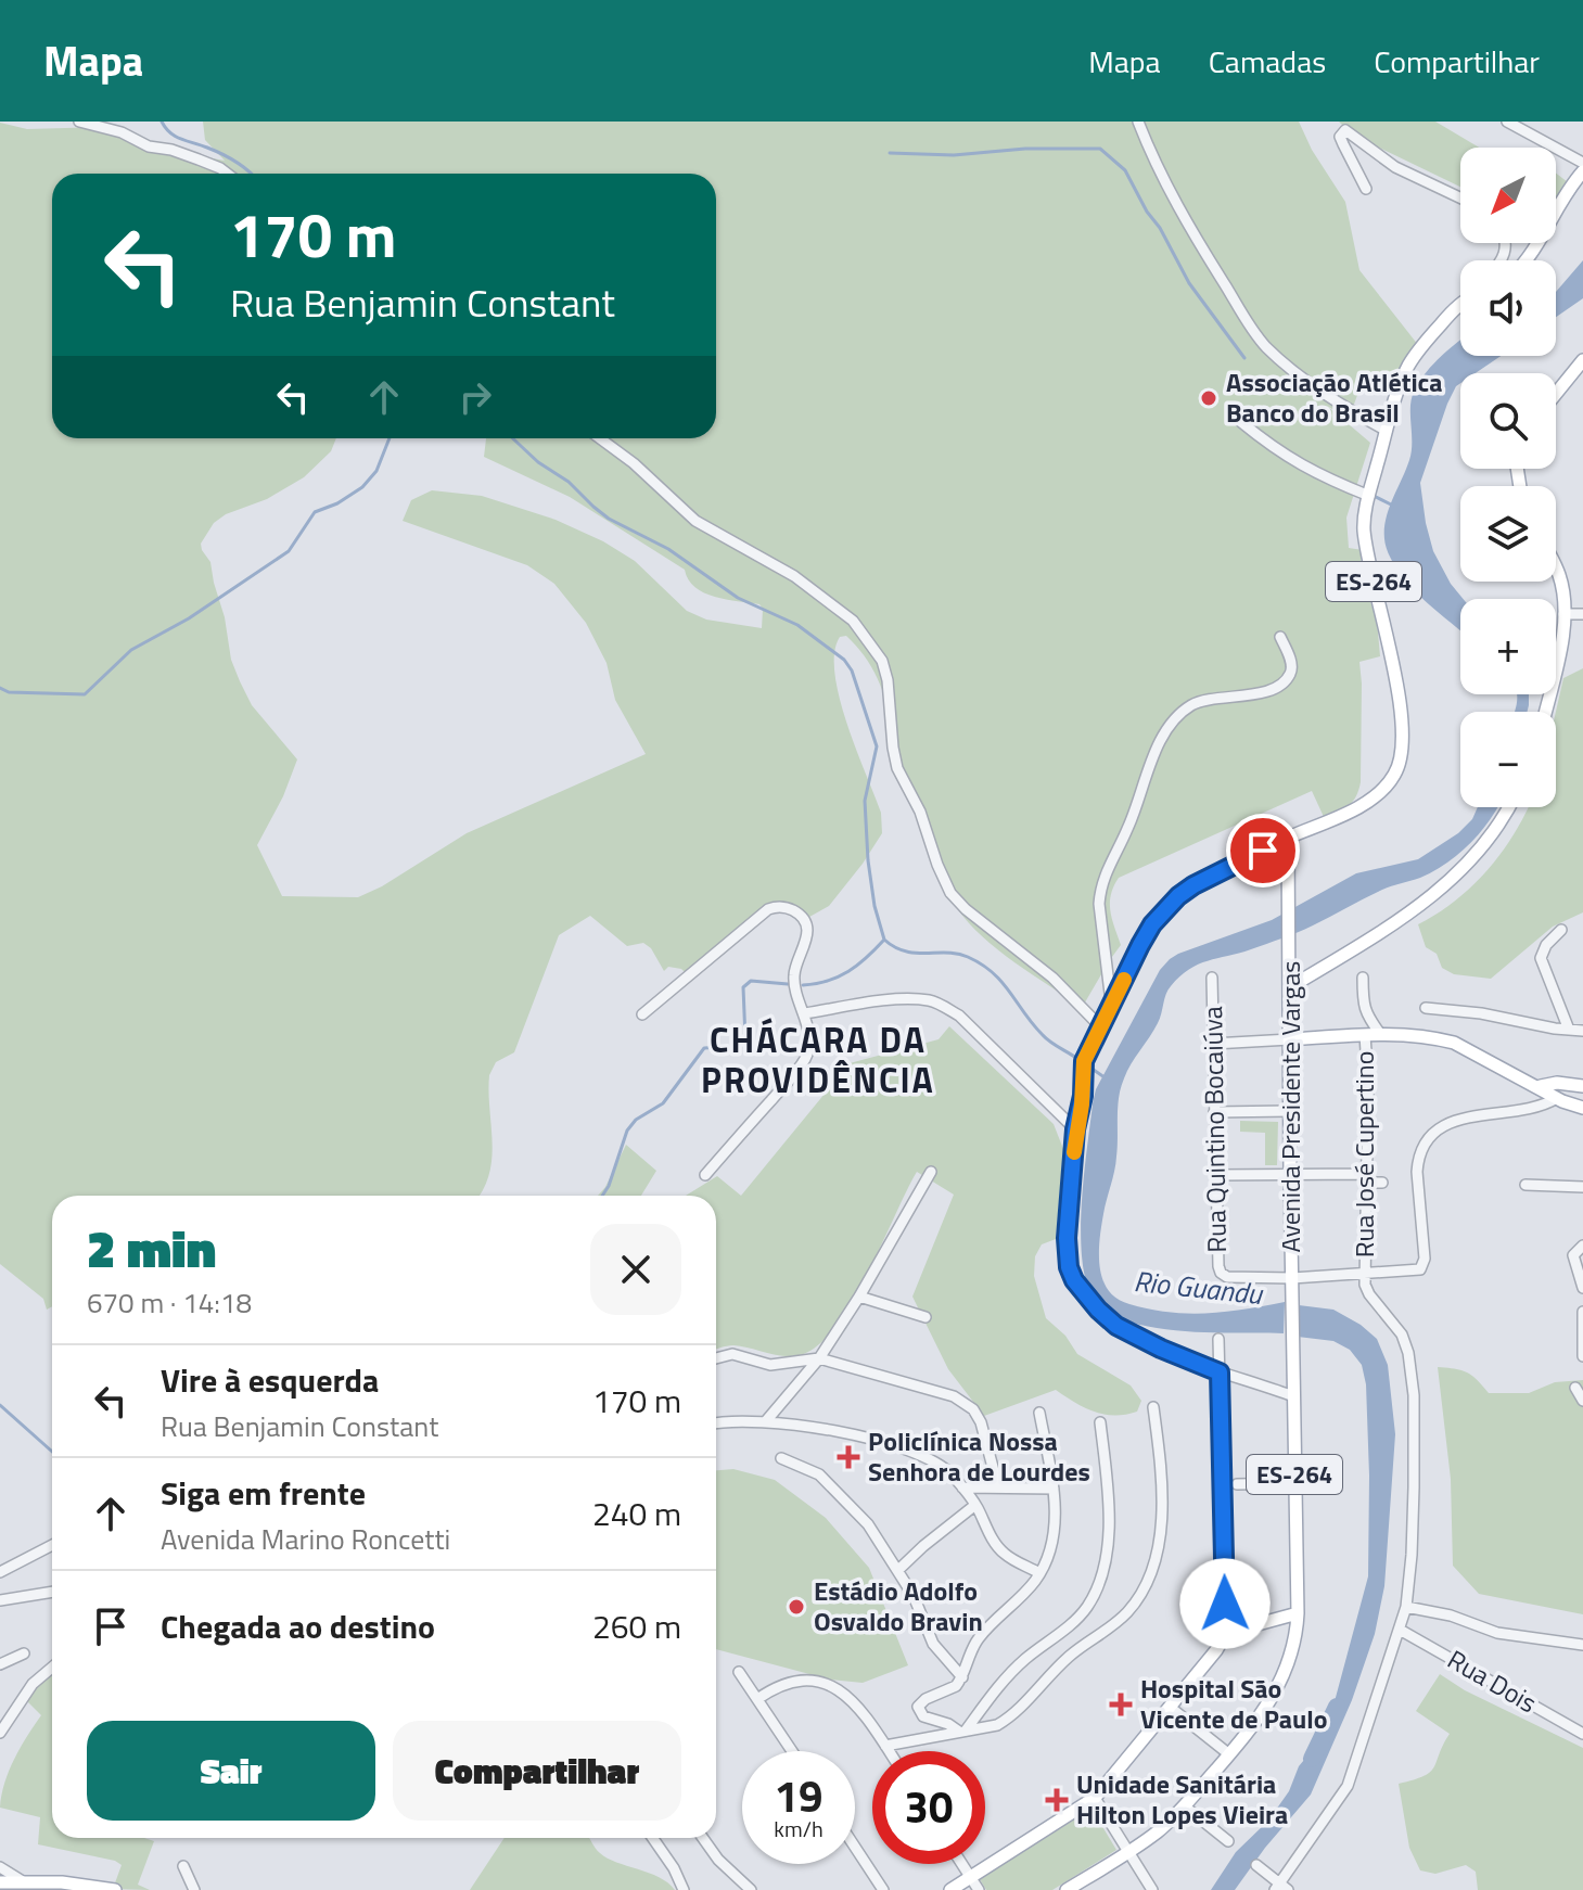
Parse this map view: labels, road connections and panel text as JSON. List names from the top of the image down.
{
  "streets": {
    "main road": ["ES-264", "Avenida Presidente Vargas"],
    "street": ["Rua Quintino Bocaiúva", "Rua José Cupertino", "Rua Dois"]
  },
  "crossings": [
    ["ES-264", "Avenida Presidente Vargas"],
    ["Avenida Presidente Vargas", "Rua Quintino Bocaiúva"]
  ],
  "districts": ["CHÁCARA DA PROVIDÊNCIA"],
  "water": ["Rio Guandu"],
  "places": {
    "other": ["Associação Atlética Banco do Brasil", "Estádio Adolfo Osvaldo Bravin"],
    "health": ["Policlínica Nossa Senhora de Lourdes", "Hospital São Vicente de Paulo", "Unidade Sanitária Hilton Lopes Vieira"]
  },
  "north": "bottom left",
  "page": {
    "header": "Mapa",
    "nav": ["Mapa", "Camadas", "Compartilhar"],
    "map_buttons": ["+", "−"],
    "turn": ["170 m", "Rua Benjamin Constant"],
    "heading": ["2 min", "670 m · 14:18"],
    "list": [
      {
        "name": "Vire à esquerda",
        "note": "Rua Benjamin Constant",
        "value": "170 m"
      },
      {
        "name": "Siga em frente",
        "note": "Avenida Marino Roncetti",
        "value": "240 m"
      },
      {
        "name": "Chegada ao destino",
        "value": "260 m"
      }
    ],
    "buttons": ["Sair", "Compartilhar"],
    "speed": "19 km/h",
    "limit": "30"
  }
}
